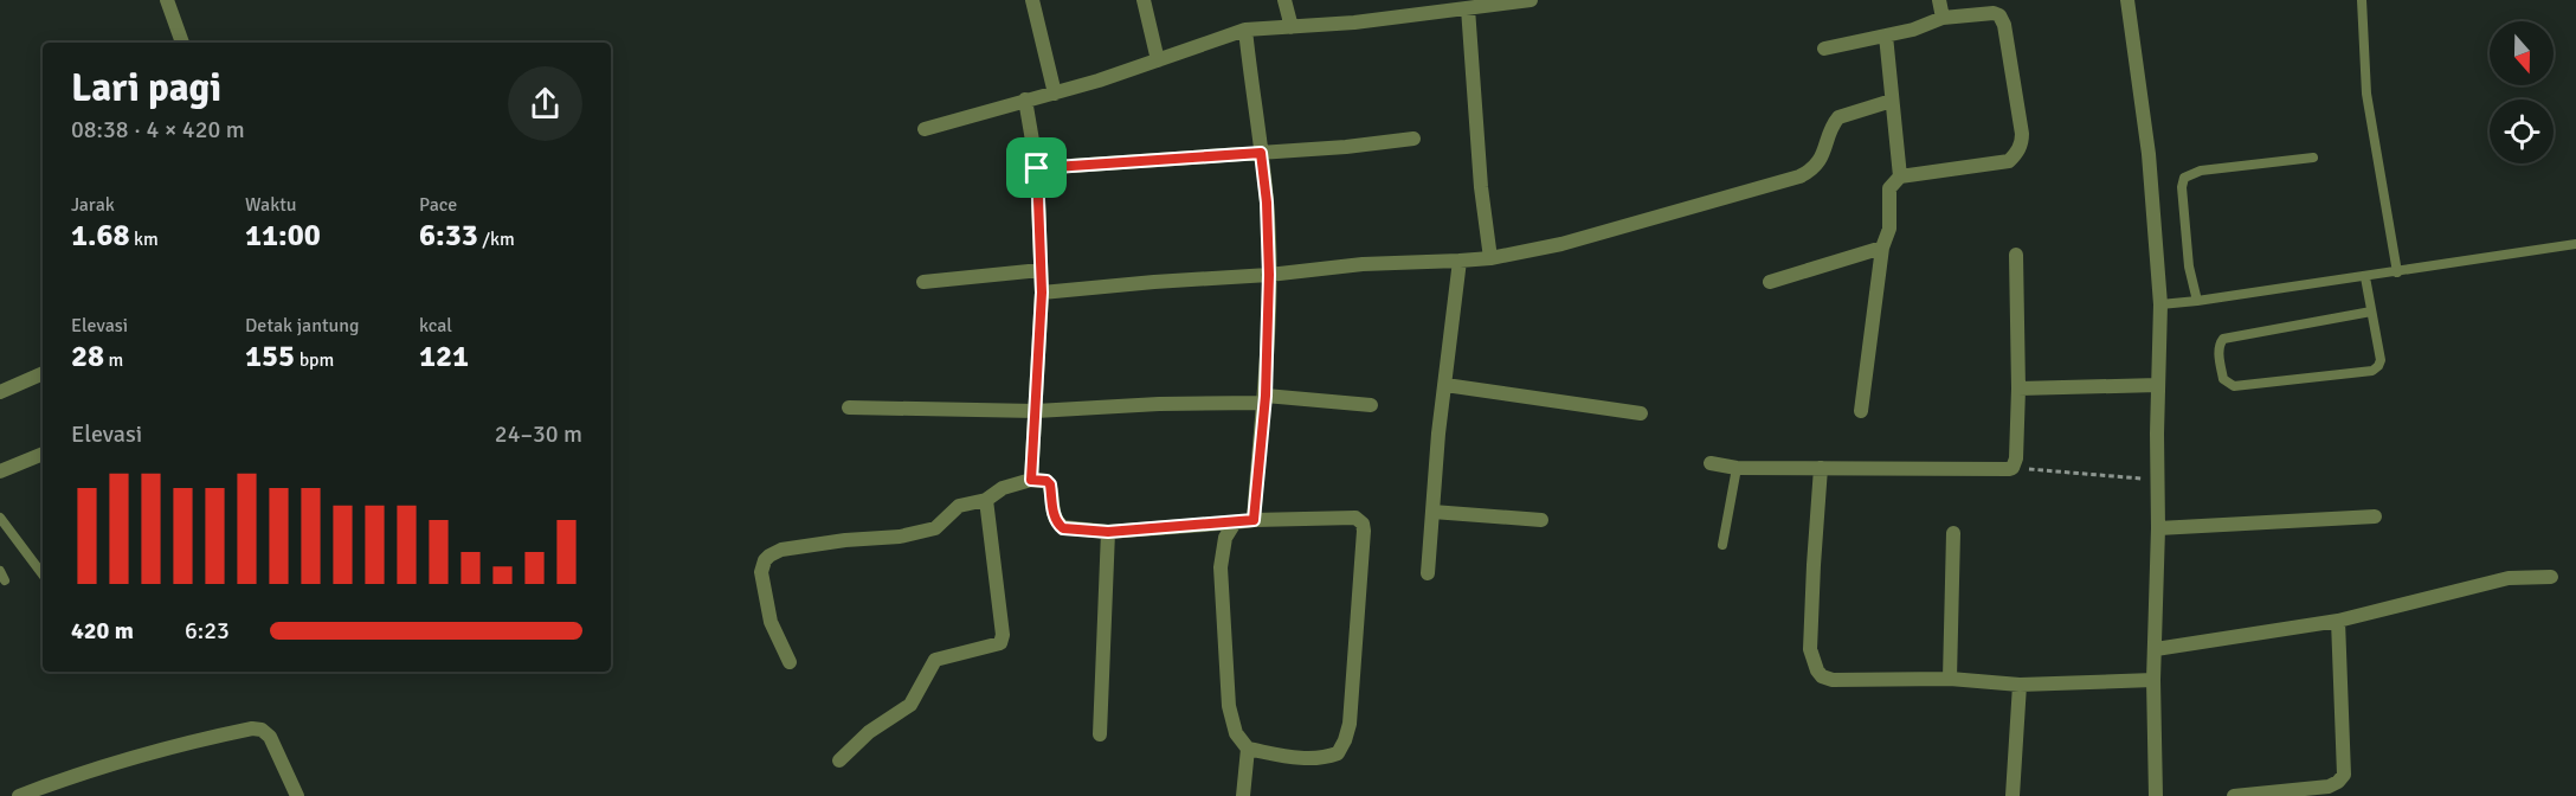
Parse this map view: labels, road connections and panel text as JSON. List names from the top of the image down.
{
  "north": "bottom",
  "page": {
    "heading": ["Lari pagi", "08:38 · 4 × 420 m"],
    "stats": [
      ["Jarak", "1.68 km"],
      ["Waktu", "11:00"],
      ["Pace", "6:33 /km"],
      ["Elevasi", "28 m"],
      ["Detak jantung", "155 bpm"],
      ["kcal", "121"]
    ],
    "chart": ["Elevasi", "24–30 m"],
    "list": [
      {
        "name": "420 m",
        "note": "6:23"
      }
    ]
  }
}
